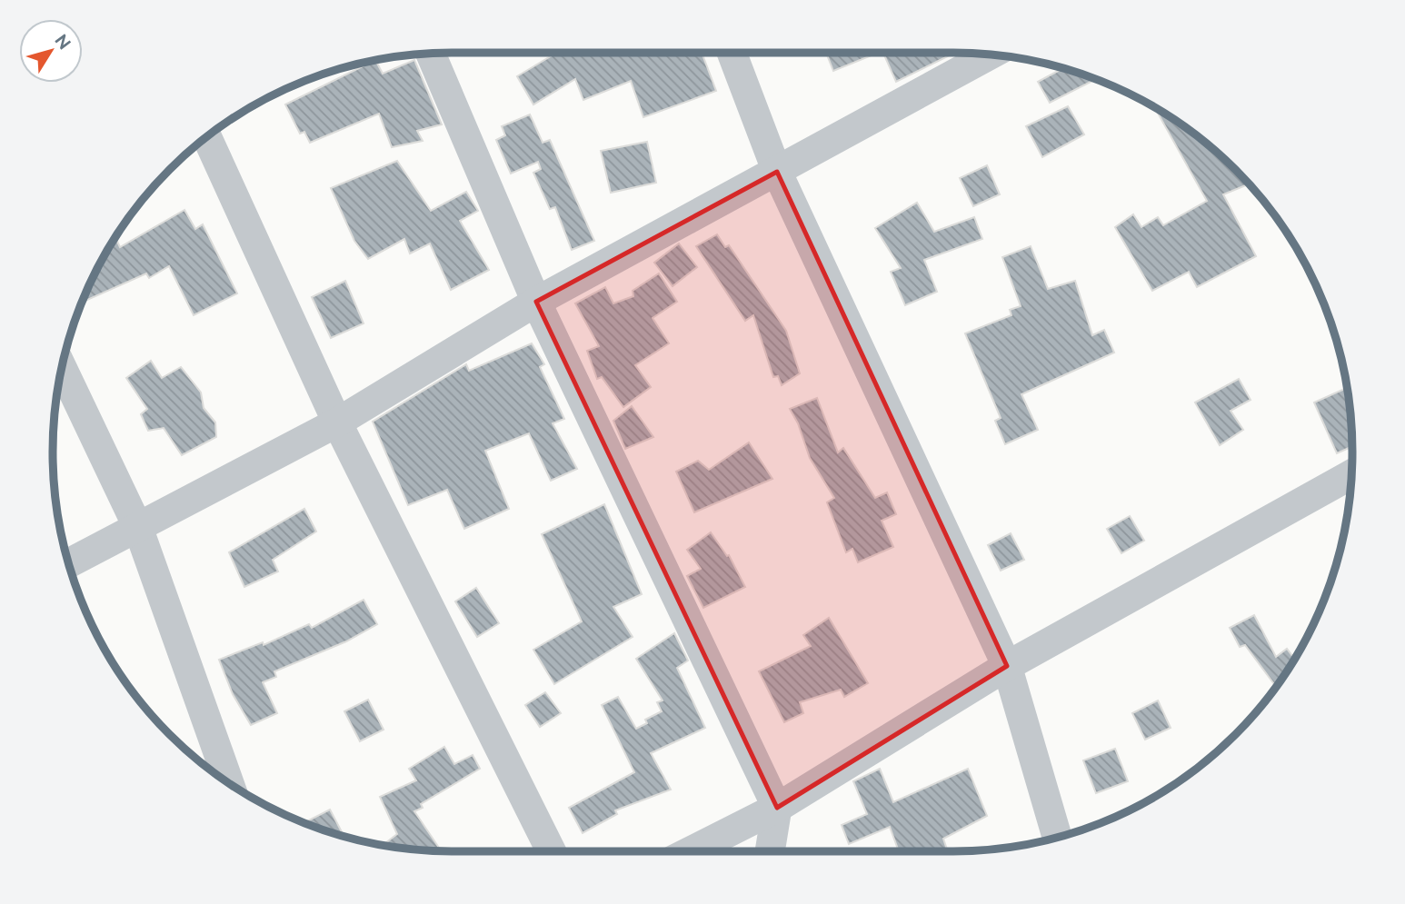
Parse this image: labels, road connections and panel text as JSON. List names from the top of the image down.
{
  "north": "top right"
}
